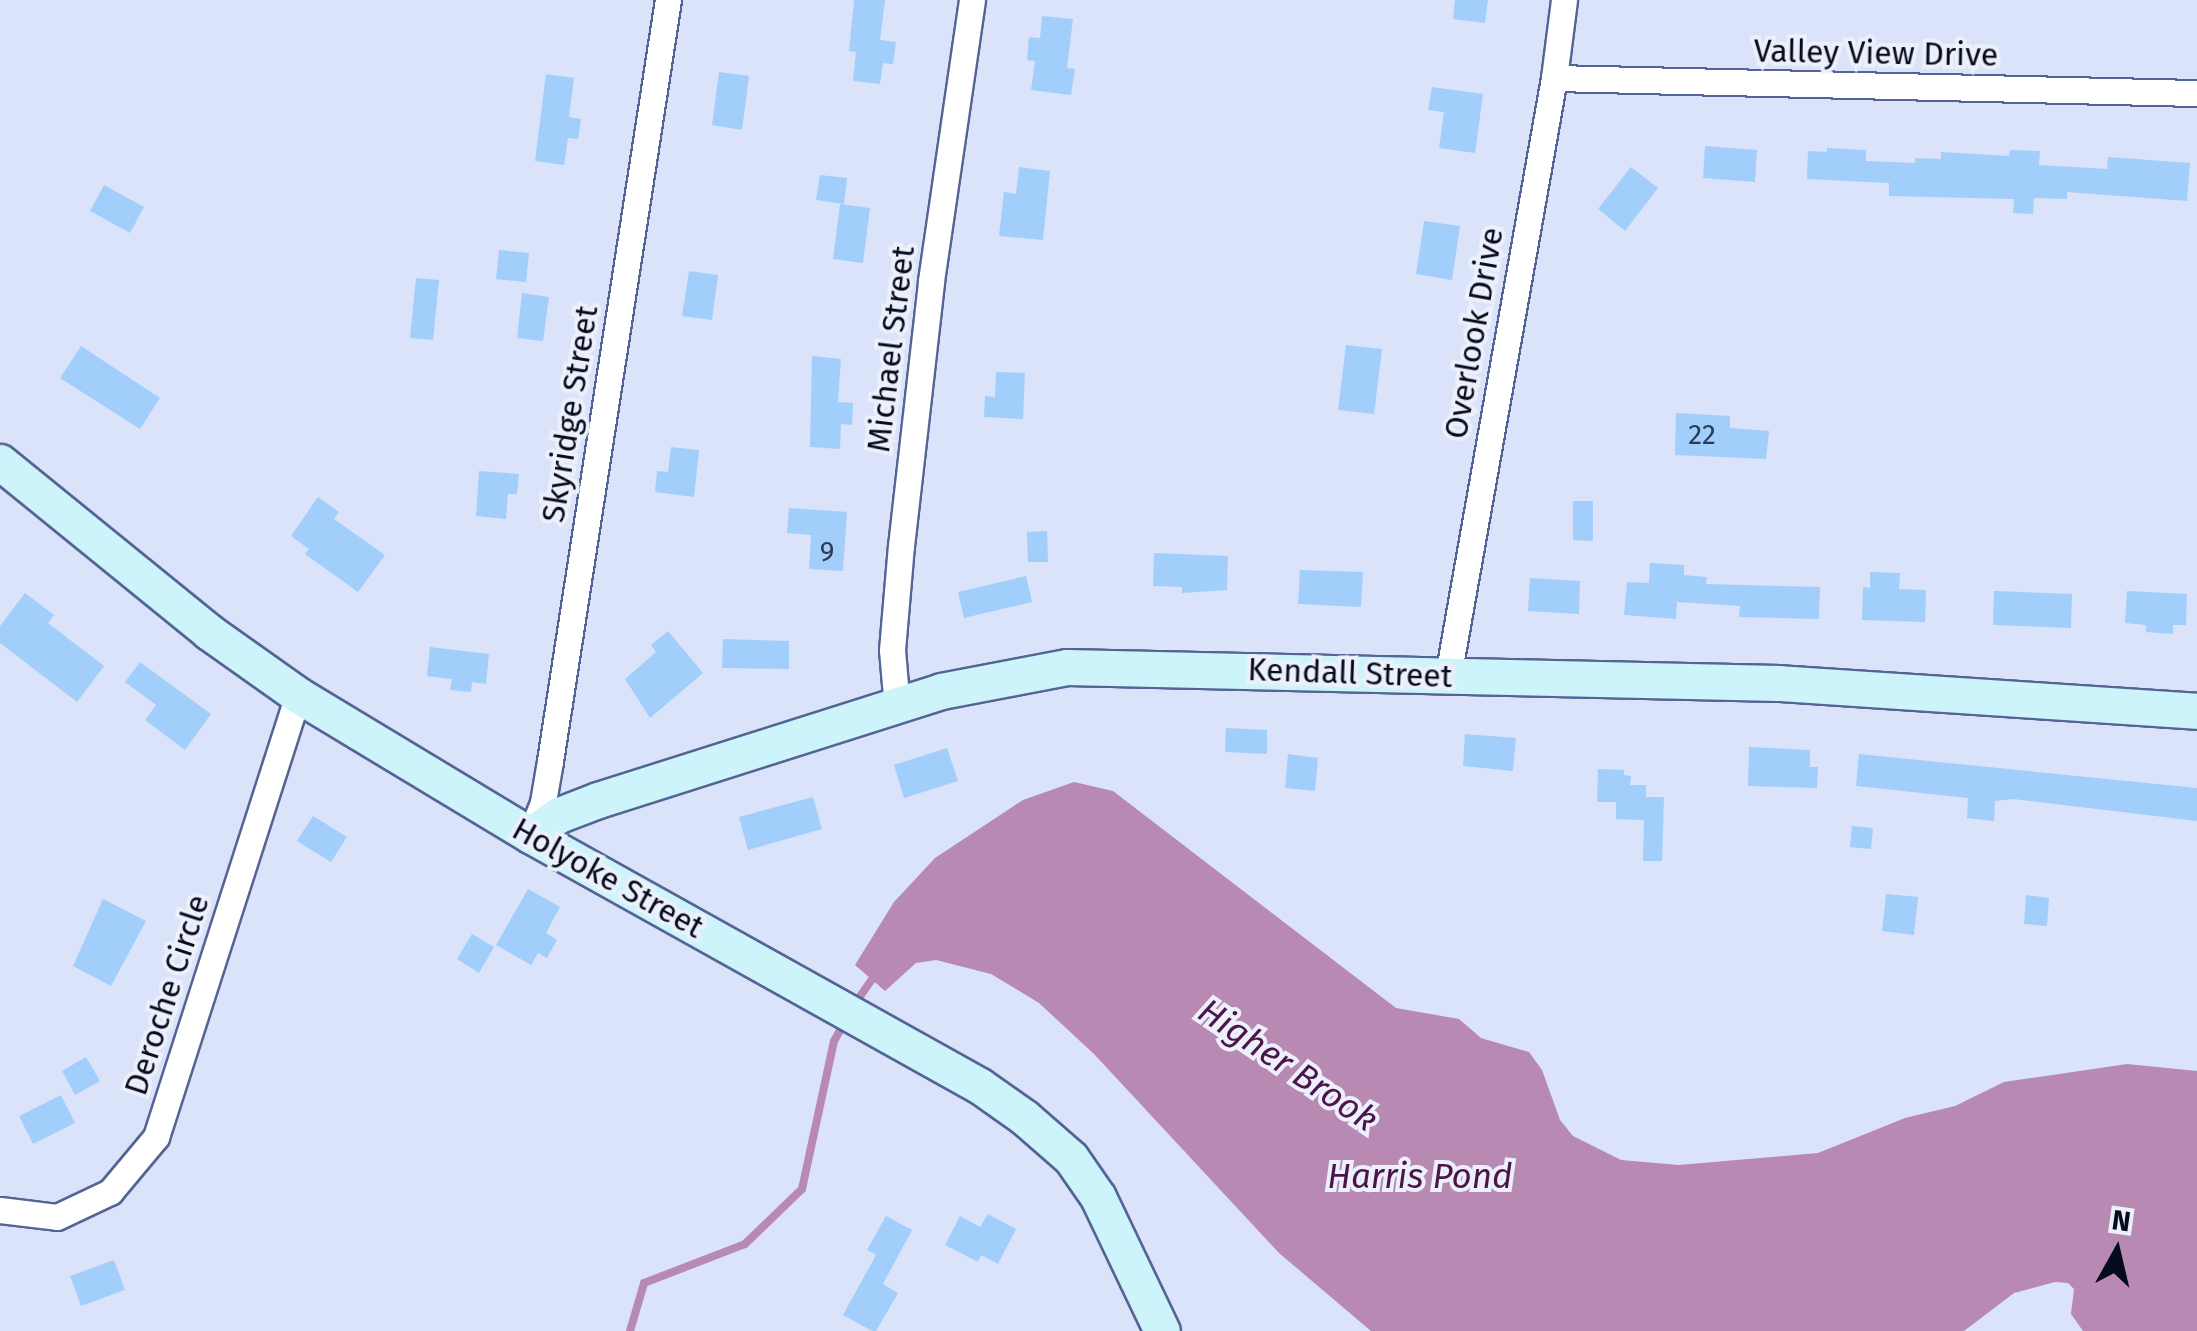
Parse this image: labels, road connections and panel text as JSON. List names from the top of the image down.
{
  "streets": {
    "street": [
      "Valley View Drive",
      "Overlook Drive",
      "Michael Street",
      "Skyridge Street",
      "Kendall Street",
      "Holyoke Street",
      "Deroche Circle"
    ]
  },
  "crossings": [
    ["Valley View Drive", "Overlook Drive"],
    ["Overlook Drive", "Kendall Street"],
    ["Michael Street", "Kendall Street"],
    ["Skyridge Street", "Kendall Street"],
    ["Skyridge Street", "Holyoke Street"],
    ["Kendall Street", "Holyoke Street"],
    ["Holyoke Street", "Deroche Circle"]
  ],
  "water": ["Higher Brook", "Harris Pond"],
  "house_numbers": ["22", "9"],
  "north": "top"
}
